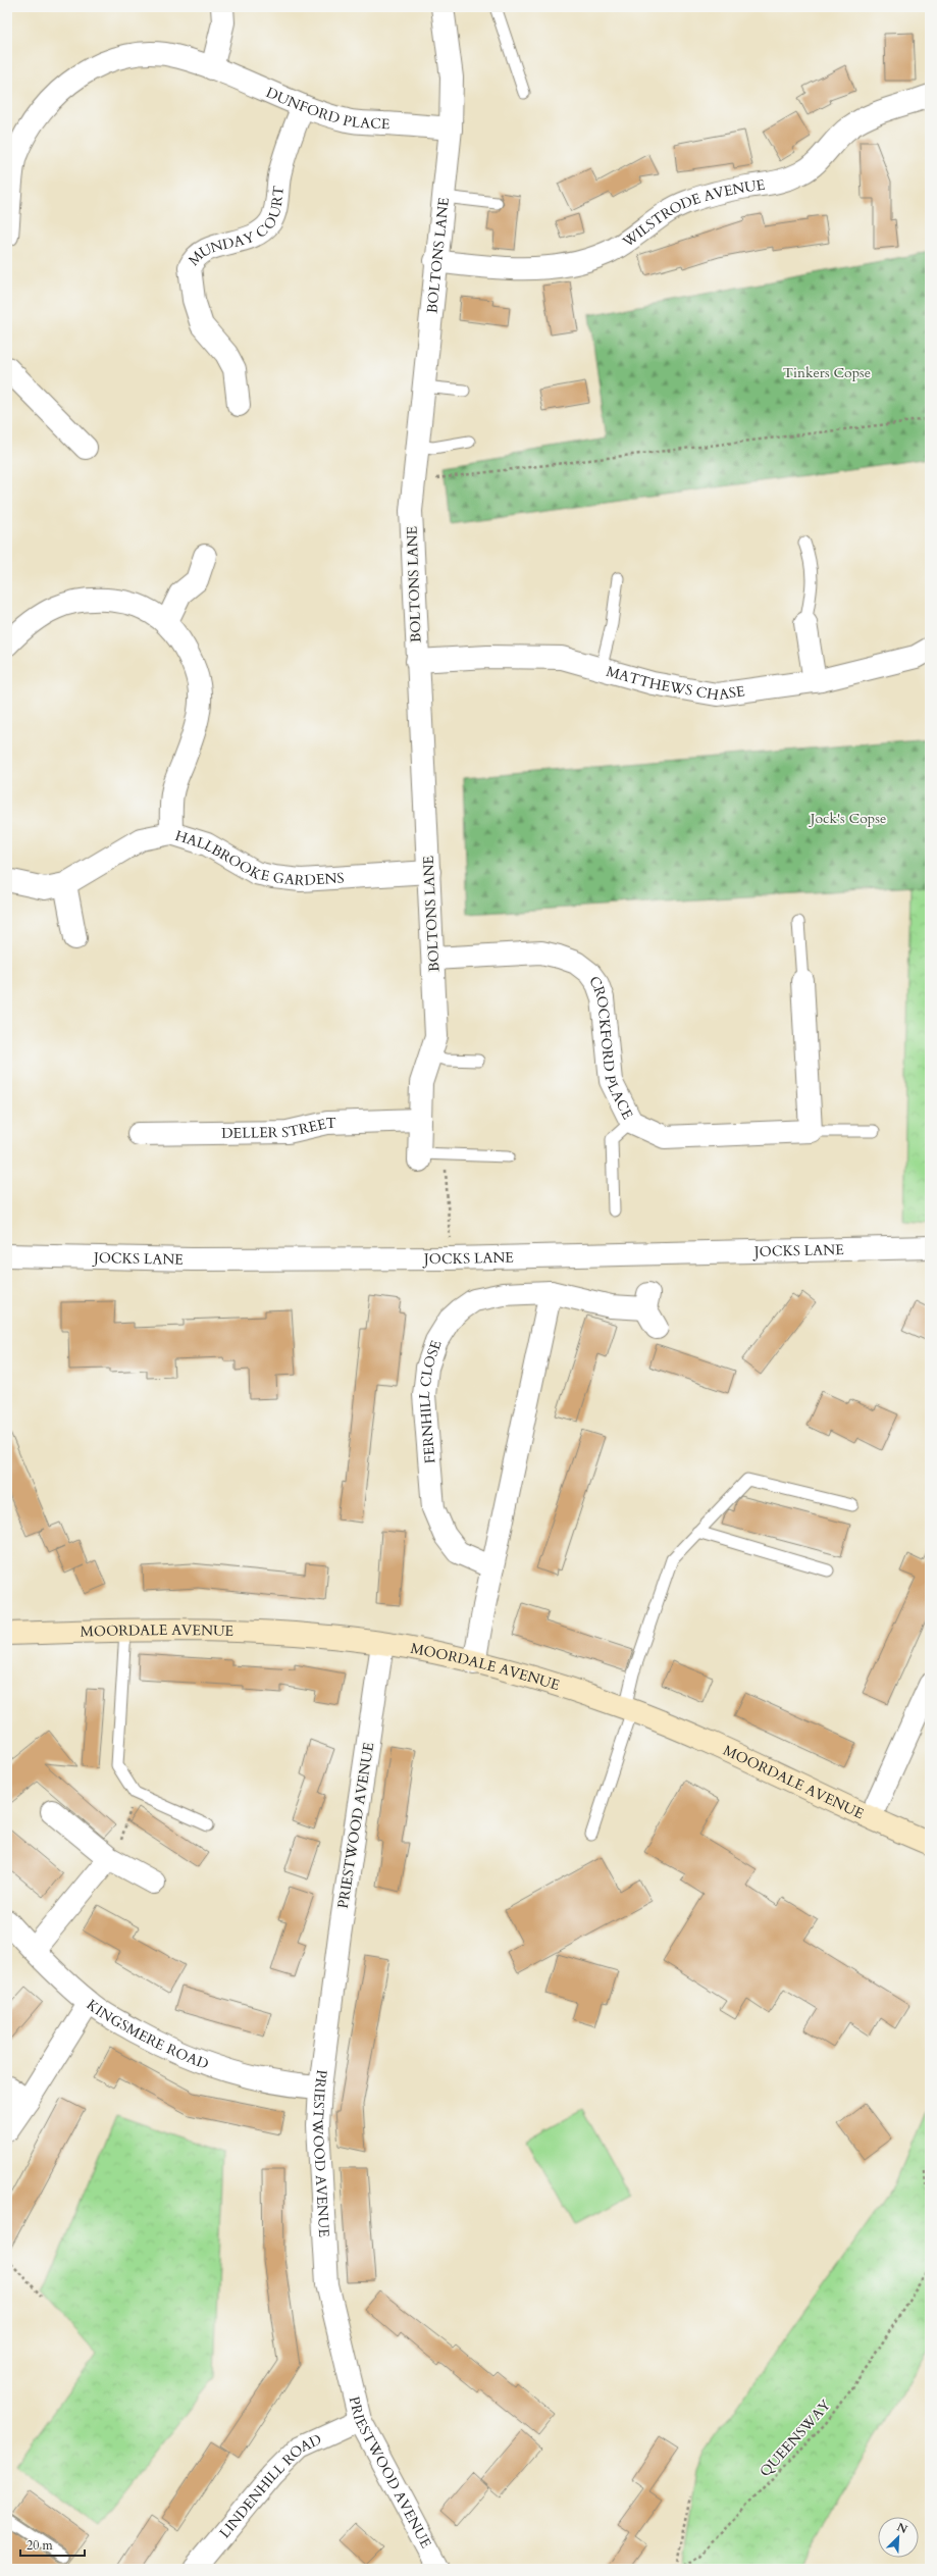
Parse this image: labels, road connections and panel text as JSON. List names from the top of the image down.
{
  "streets": {
    "street": [
      "DUNFORD PLACE",
      "WILSTRODE AVENUE",
      "MUNDAY COURT",
      "BOLTONS LANE",
      "MATTHEWS CHASE",
      "HALLBROOKE GARDENS",
      "CROCKFORD PLACE",
      "DELLER STREET",
      "JOCKS LANE",
      "FERNHILL CLOSE",
      "MOORDALE AVENUE",
      "PRIESTWOOD AVENUE",
      "KINGSMERE ROAD",
      "LINDENHILL ROAD"
    ],
    "path": ["QUEENSWAY"]
  },
  "crossings": [
    ["DUNFORD PLACE", "MUNDAY COURT"],
    ["DUNFORD PLACE", "BOLTONS LANE"],
    ["WILSTRODE AVENUE", "BOLTONS LANE"],
    ["BOLTONS LANE", "MATTHEWS CHASE"],
    ["BOLTONS LANE", "HALLBROOKE GARDENS"],
    ["BOLTONS LANE", "CROCKFORD PLACE"],
    ["BOLTONS LANE", "DELLER STREET"],
    ["MOORDALE AVENUE", "PRIESTWOOD AVENUE"],
    ["PRIESTWOOD AVENUE", "KINGSMERE ROAD"],
    ["PRIESTWOOD AVENUE", "LINDENHILL ROAD"]
  ],
  "parks": ["Tinkers Copse", "Jock's Copse"],
  "scale_bar": "20 m",
  "north": "top right"
}
